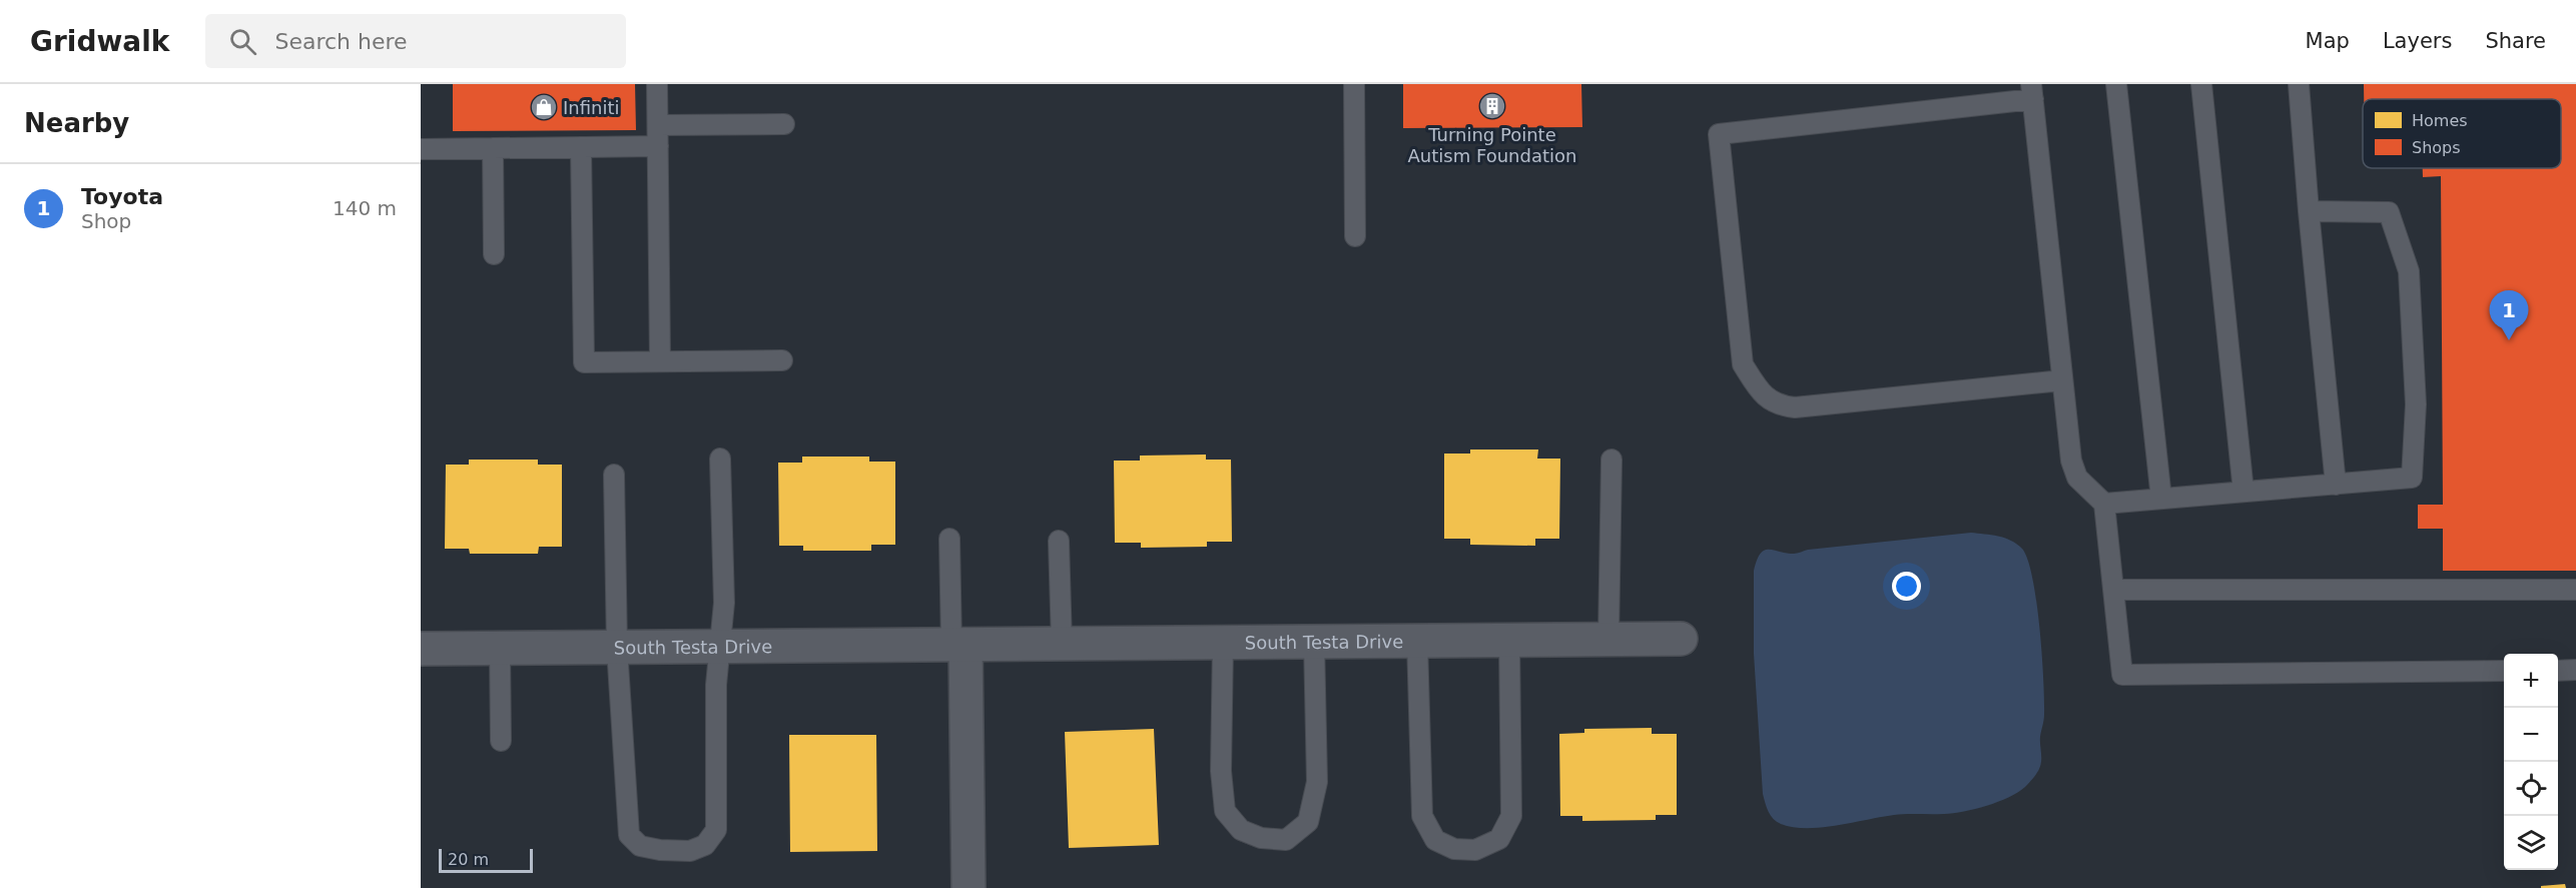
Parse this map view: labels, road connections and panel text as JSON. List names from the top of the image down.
{
  "streets": {
    "street": ["South Testa Drive"]
  },
  "places": {
    "building": ["Turning Pointe Autism Foundation"],
    "shop": ["Infiniti"]
  },
  "legend": ["Homes", "Shops"],
  "scale_bar": "20 m",
  "page": {
    "header": "Gridwalk",
    "search": "Search here",
    "nav": ["Map", "Layers", "Share"],
    "heading": "Nearby",
    "list": [
      {
        "mark": "1",
        "name": "Toyota",
        "note": "Shop",
        "value": "140 m"
      }
    ],
    "pins": "1",
    "map_buttons": ["+", "−"],
    "scale": "20 m"
  }
}
